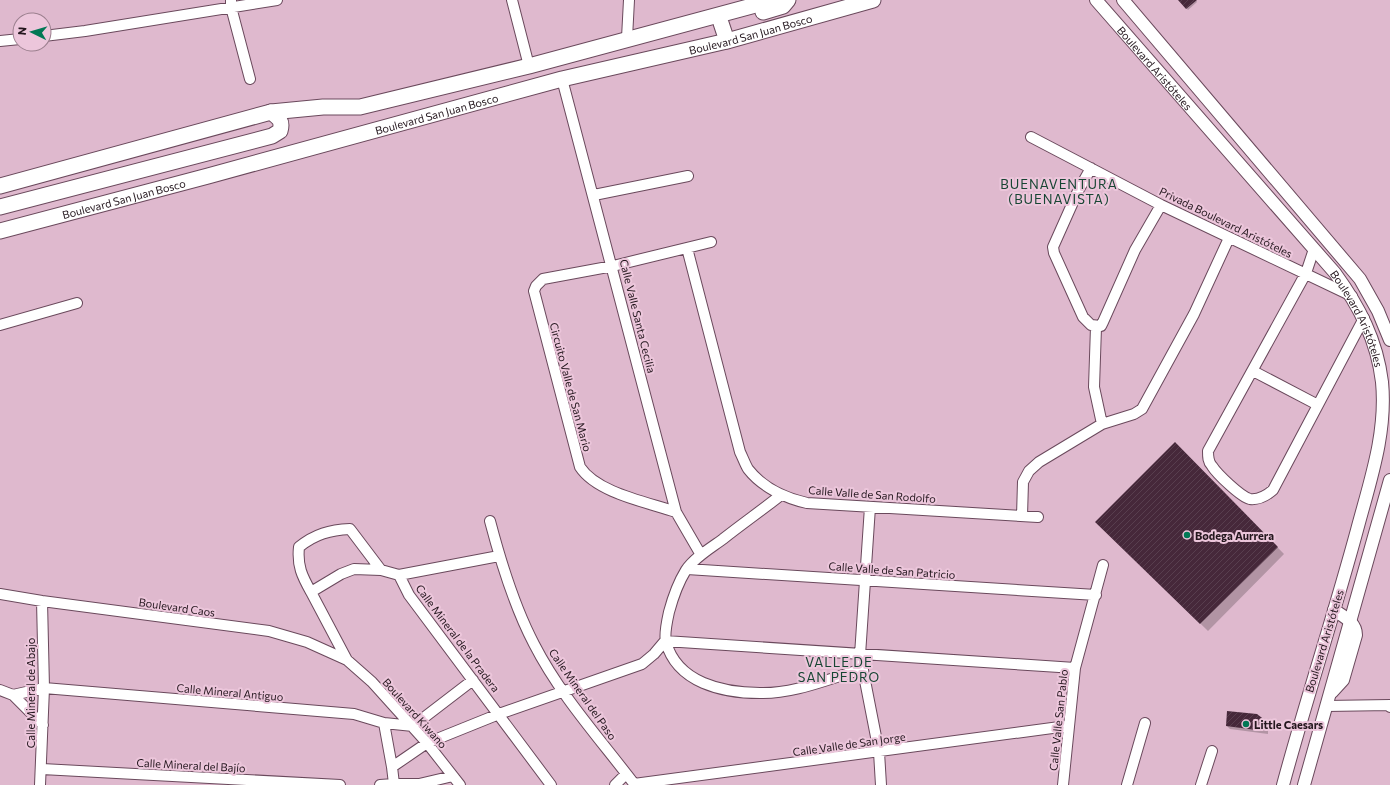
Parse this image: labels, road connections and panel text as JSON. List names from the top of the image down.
{
  "streets": {
    "main road": ["Boulevard San Juan Bosco"],
    "street": [
      "Boulevard Aristóteles",
      "Privada Boulevard Aristóteles",
      "Calle Valle Santa Cecilia",
      "Circuito Valle de San Mario",
      "Calle Valle de San Rodolfo",
      "Calle Valle de San Patricio",
      "Boulevard Caos",
      "Calle Mineral de la Pradera",
      "Calle Mineral Antiguo",
      "Calle Mineral de Abajo",
      "Calle Mineral del Paso",
      "Boulevard Kiwano",
      "Calle Valle San Pablo",
      "Calle Valle de San Jorge",
      "Calle Mineral del Bajío"
    ]
  },
  "crossings": [
    ["Boulevard San Juan Bosco", "Calle Valle Santa Cecilia"],
    ["Boulevard Aristóteles", "Privada Boulevard Aristóteles"],
    ["Calle Valle Santa Cecilia", "Circuito Valle de San Mario"],
    ["Calle Valle de San Patricio", "Calle Valle San Pablo"],
    ["Boulevard Caos", "Calle Mineral de Abajo"],
    ["Boulevard Caos", "Boulevard Kiwano"],
    ["Calle Mineral Antiguo", "Calle Mineral de Abajo"],
    ["Calle Mineral Antiguo", "Boulevard Kiwano"],
    ["Calle Mineral de Abajo", "Calle Mineral del Bajío"],
    ["Calle Mineral del Paso", "Calle Valle de San Jorge"],
    ["Calle Valle San Pablo", "Calle Valle de San Jorge"]
  ],
  "districts": ["BUENAVENTURA (BUENAVISTA)", "VALLE DE SAN PEDRO"],
  "places": ["Bodega Aurrera", "Little Caesars"],
  "north": "left"
}
